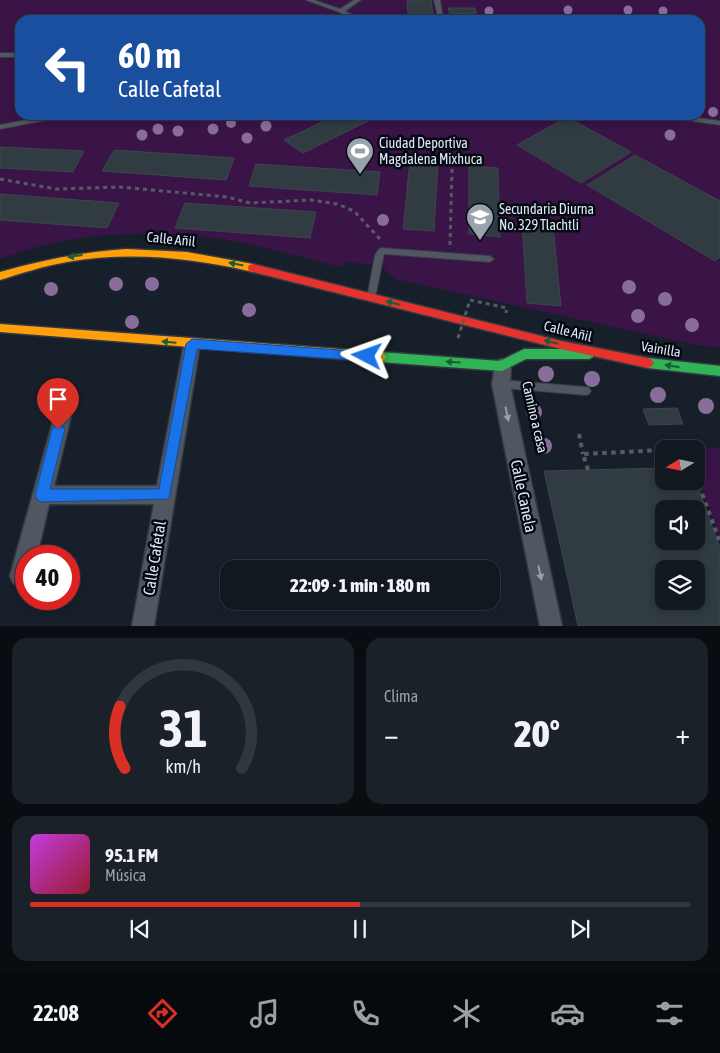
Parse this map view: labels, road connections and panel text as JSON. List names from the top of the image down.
{
  "streets": {
    "main road": ["Calle Añil", "Vainilla"],
    "street": ["Calle Canela", "Calle Cafetal"]
  },
  "crossings": [
    ["Calle Añil", "Vainilla"],
    ["Calle Añil", "Calle Canela"]
  ],
  "one_way": ["Vainilla", "Calle Canela"],
  "places": {
    "sports": ["Ciudad Deportiva Magdalena Mixhuca"],
    "school or university": ["Secundaria Diurna No. 329 Tlachtli"]
  },
  "north": "left",
  "page": {
    "turn": ["60 m", "Calle Cafetal"],
    "limit": "40",
    "trip": "22:09 · 1 min · 180 m",
    "tile": "Clima",
    "heat": ["−", "20°", "+"],
    "song": ["95.1 FM", "Música"],
    "tabs": "22:08",
    "gauge": ["31", "km/h"]
  }
}
